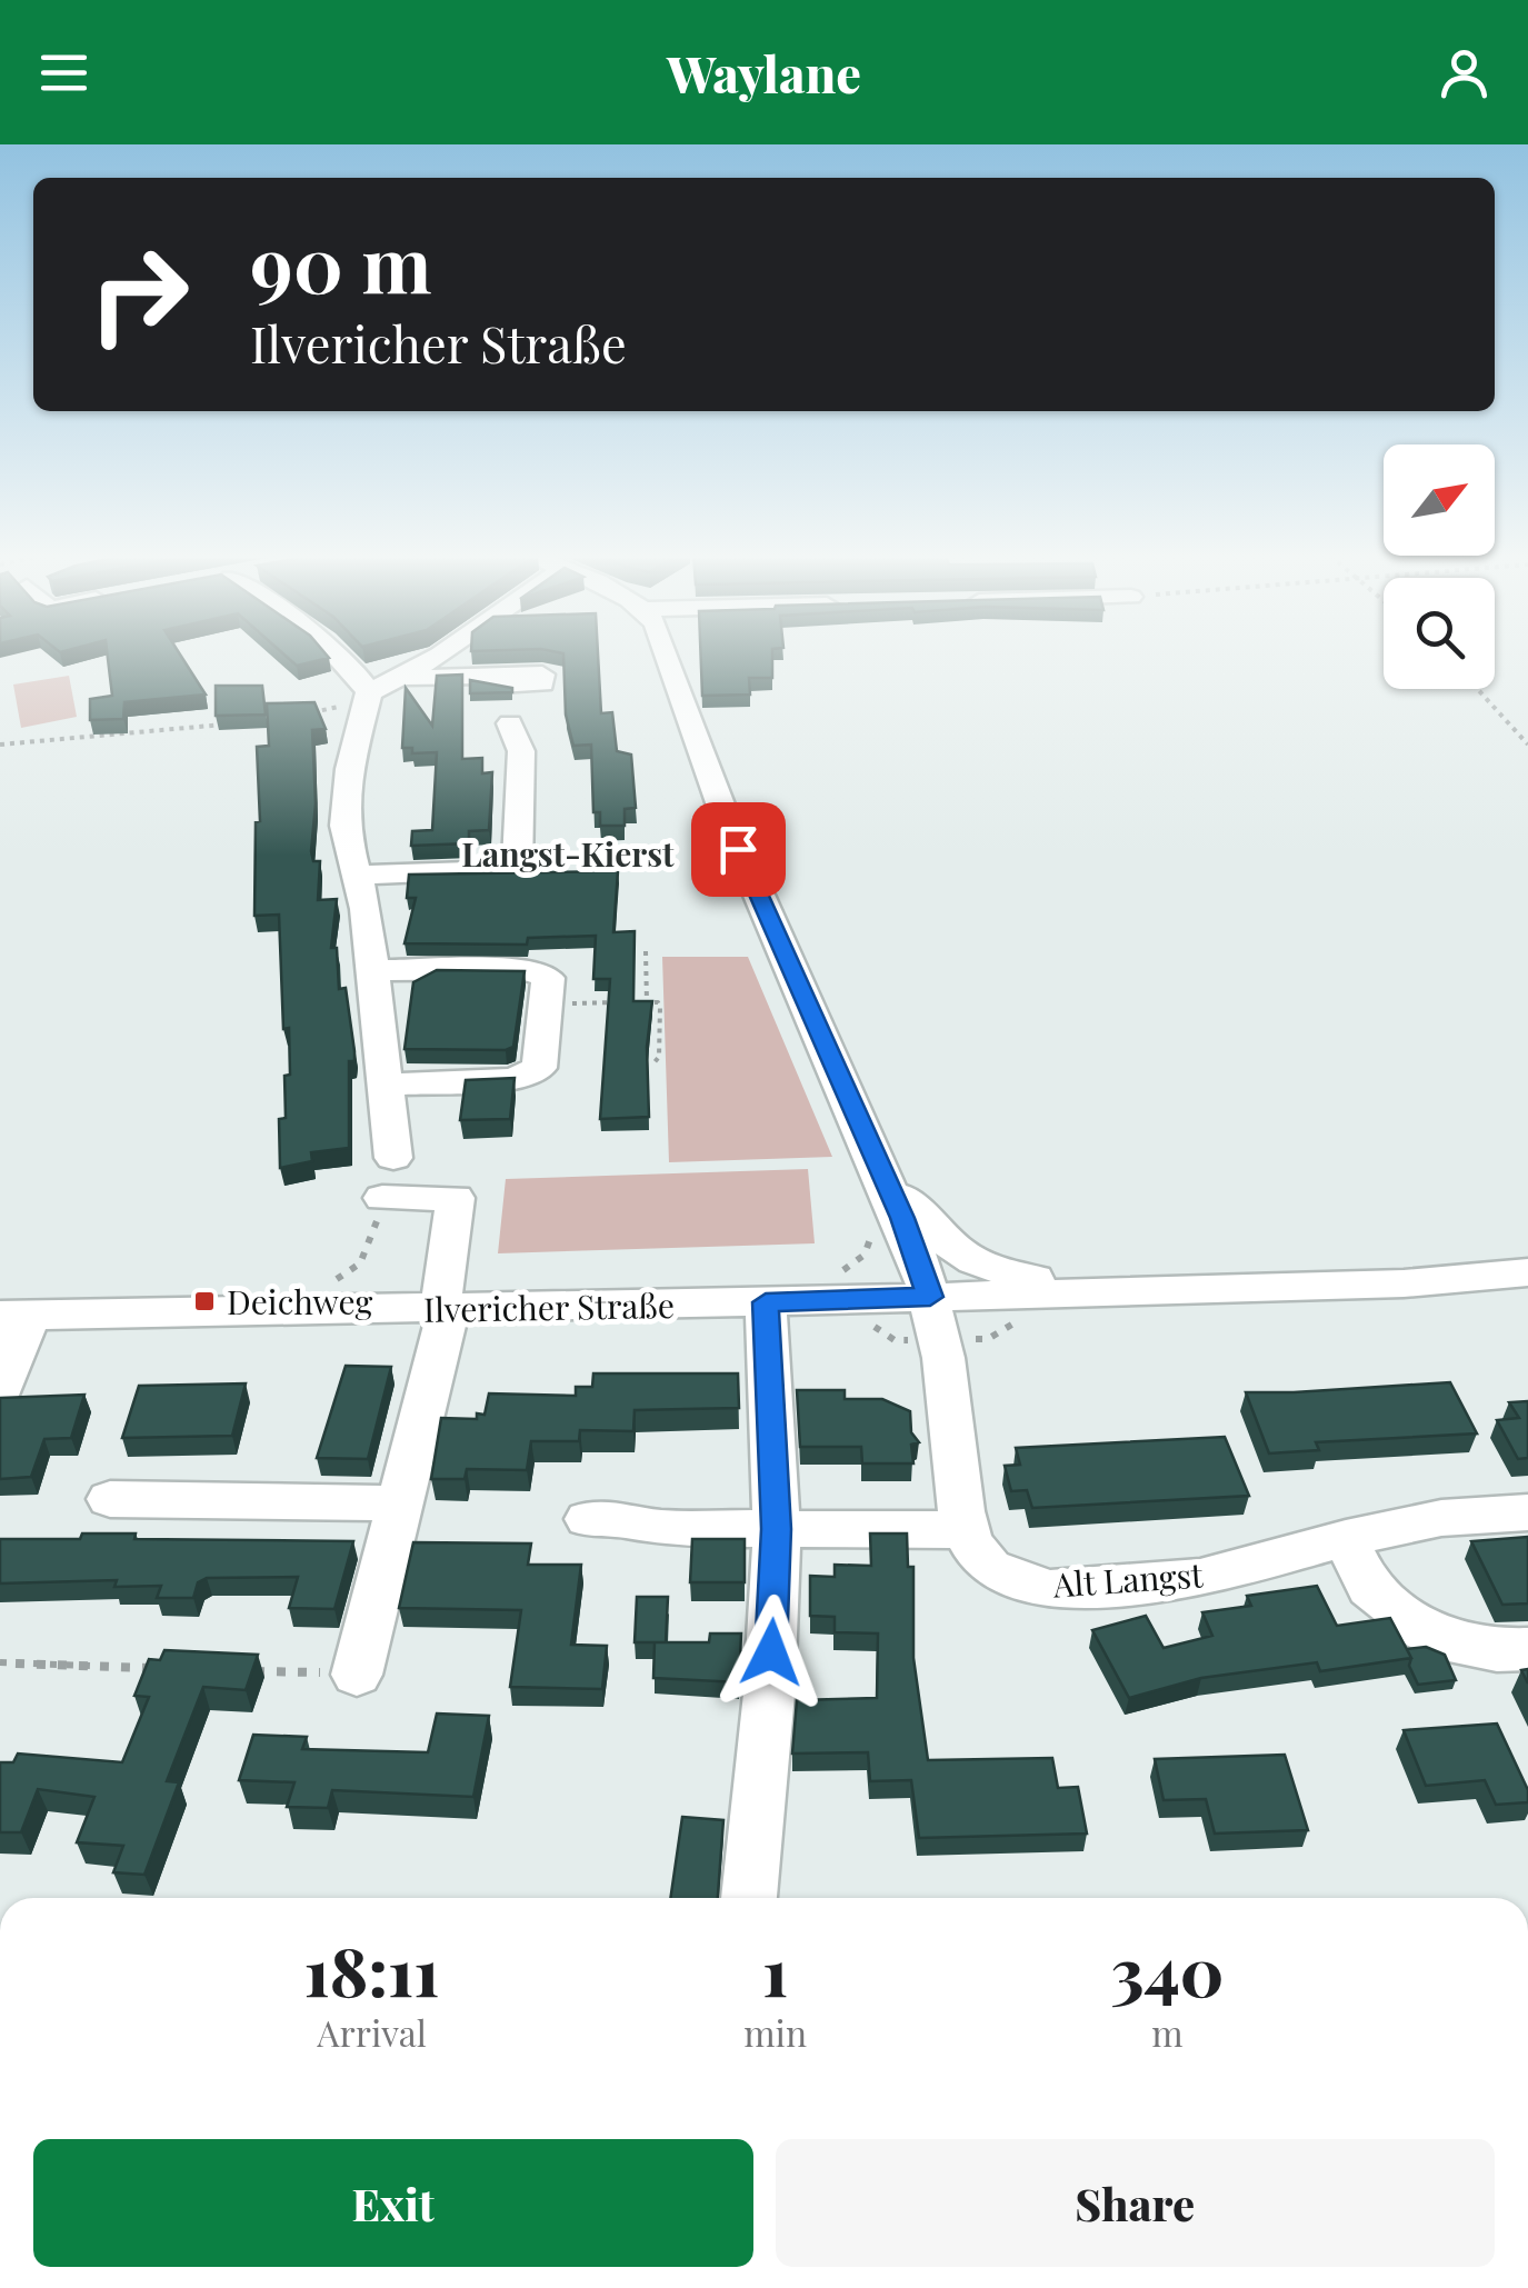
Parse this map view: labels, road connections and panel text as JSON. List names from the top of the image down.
{
  "streets": {
    "street": ["Ilvericher Straße", "Alt Langst"]
  },
  "districts": ["Langst-Kierst"],
  "places": {
    "transit": ["Deichweg"]
  },
  "north": "top right",
  "page": {
    "header": "Waylane",
    "turn": ["90 m", "Ilvericher Straße"],
    "eta": [
      "18:11",
      "Arrival",
      "1",
      "min",
      "340",
      "m"
    ],
    "buttons": ["Exit", "Share"]
  }
}
